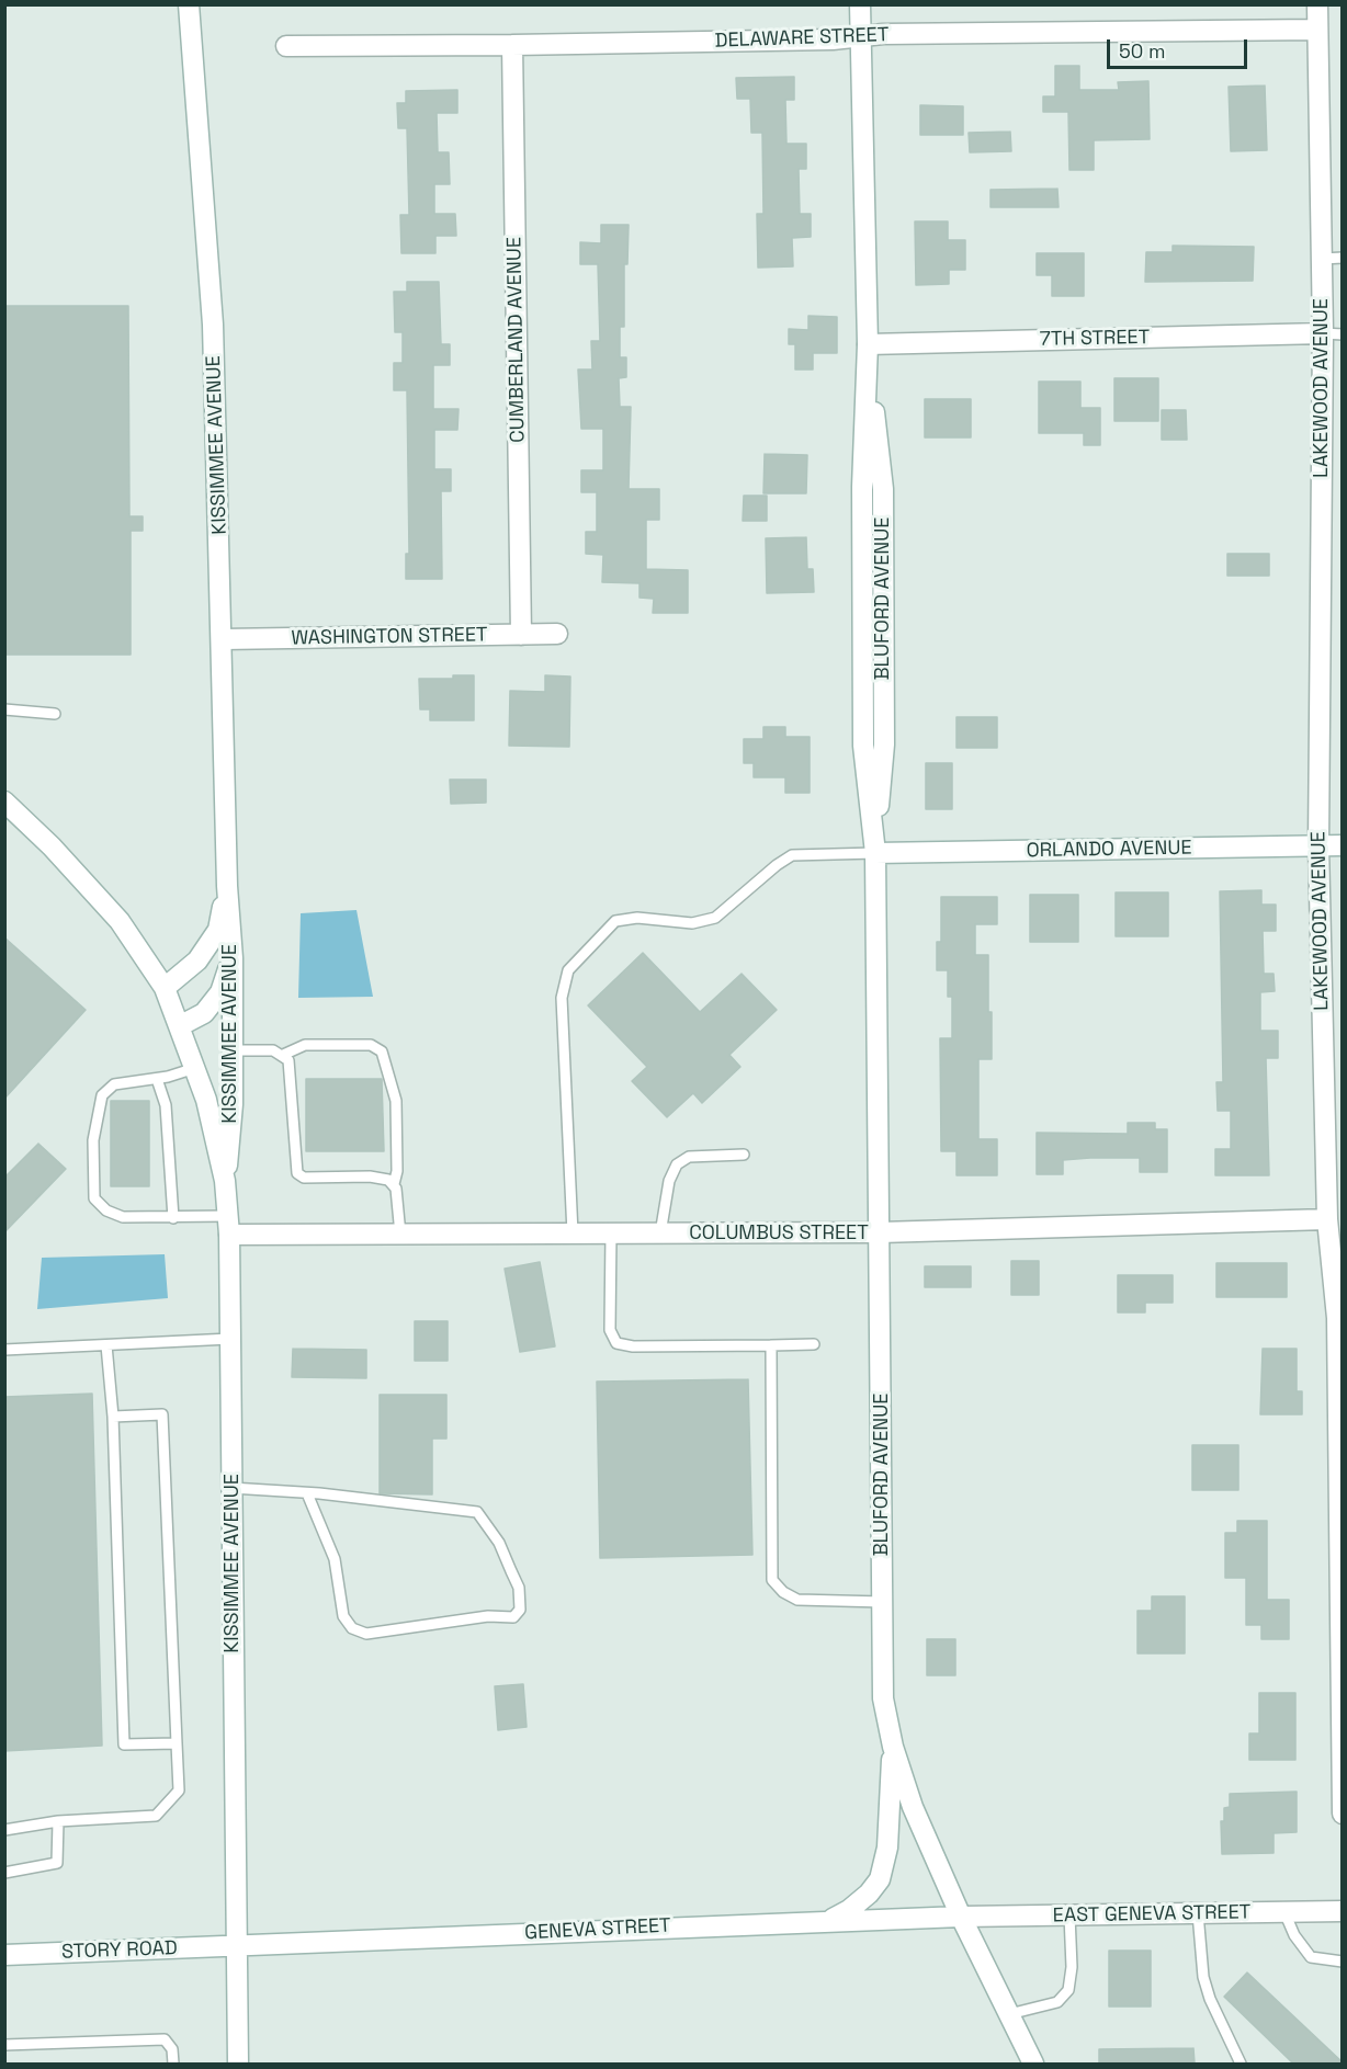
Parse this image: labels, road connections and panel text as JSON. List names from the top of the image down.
{
  "streets": {
    "street": [
      "DELAWARE STREET",
      "7TH STREET",
      "CUMBERLAND AVENUE",
      "LAKEWOOD AVENUE",
      "KISSIMMEE AVENUE",
      "BLUFORD AVENUE",
      "WASHINGTON STREET",
      "ORLANDO AVENUE",
      "COLUMBUS STREET",
      "EAST GENEVA STREET",
      "GENEVA STREET",
      "STORY ROAD"
    ]
  },
  "crossings": [
    ["DELAWARE STREET", "CUMBERLAND AVENUE"],
    ["DELAWARE STREET", "LAKEWOOD AVENUE"],
    ["DELAWARE STREET", "BLUFORD AVENUE"],
    ["7TH STREET", "LAKEWOOD AVENUE"],
    ["7TH STREET", "BLUFORD AVENUE"],
    ["CUMBERLAND AVENUE", "WASHINGTON STREET"],
    ["LAKEWOOD AVENUE", "ORLANDO AVENUE"],
    ["LAKEWOOD AVENUE", "COLUMBUS STREET"],
    ["KISSIMMEE AVENUE", "WASHINGTON STREET"],
    ["KISSIMMEE AVENUE", "COLUMBUS STREET"],
    ["KISSIMMEE AVENUE", "GENEVA STREET"],
    ["KISSIMMEE AVENUE", "STORY ROAD"],
    ["BLUFORD AVENUE", "ORLANDO AVENUE"],
    ["BLUFORD AVENUE", "COLUMBUS STREET"],
    ["BLUFORD AVENUE", "EAST GENEVA STREET"],
    ["BLUFORD AVENUE", "GENEVA STREET"],
    ["EAST GENEVA STREET", "GENEVA STREET"],
    ["GENEVA STREET", "STORY ROAD"]
  ],
  "scale_bar": "50 m"
}
